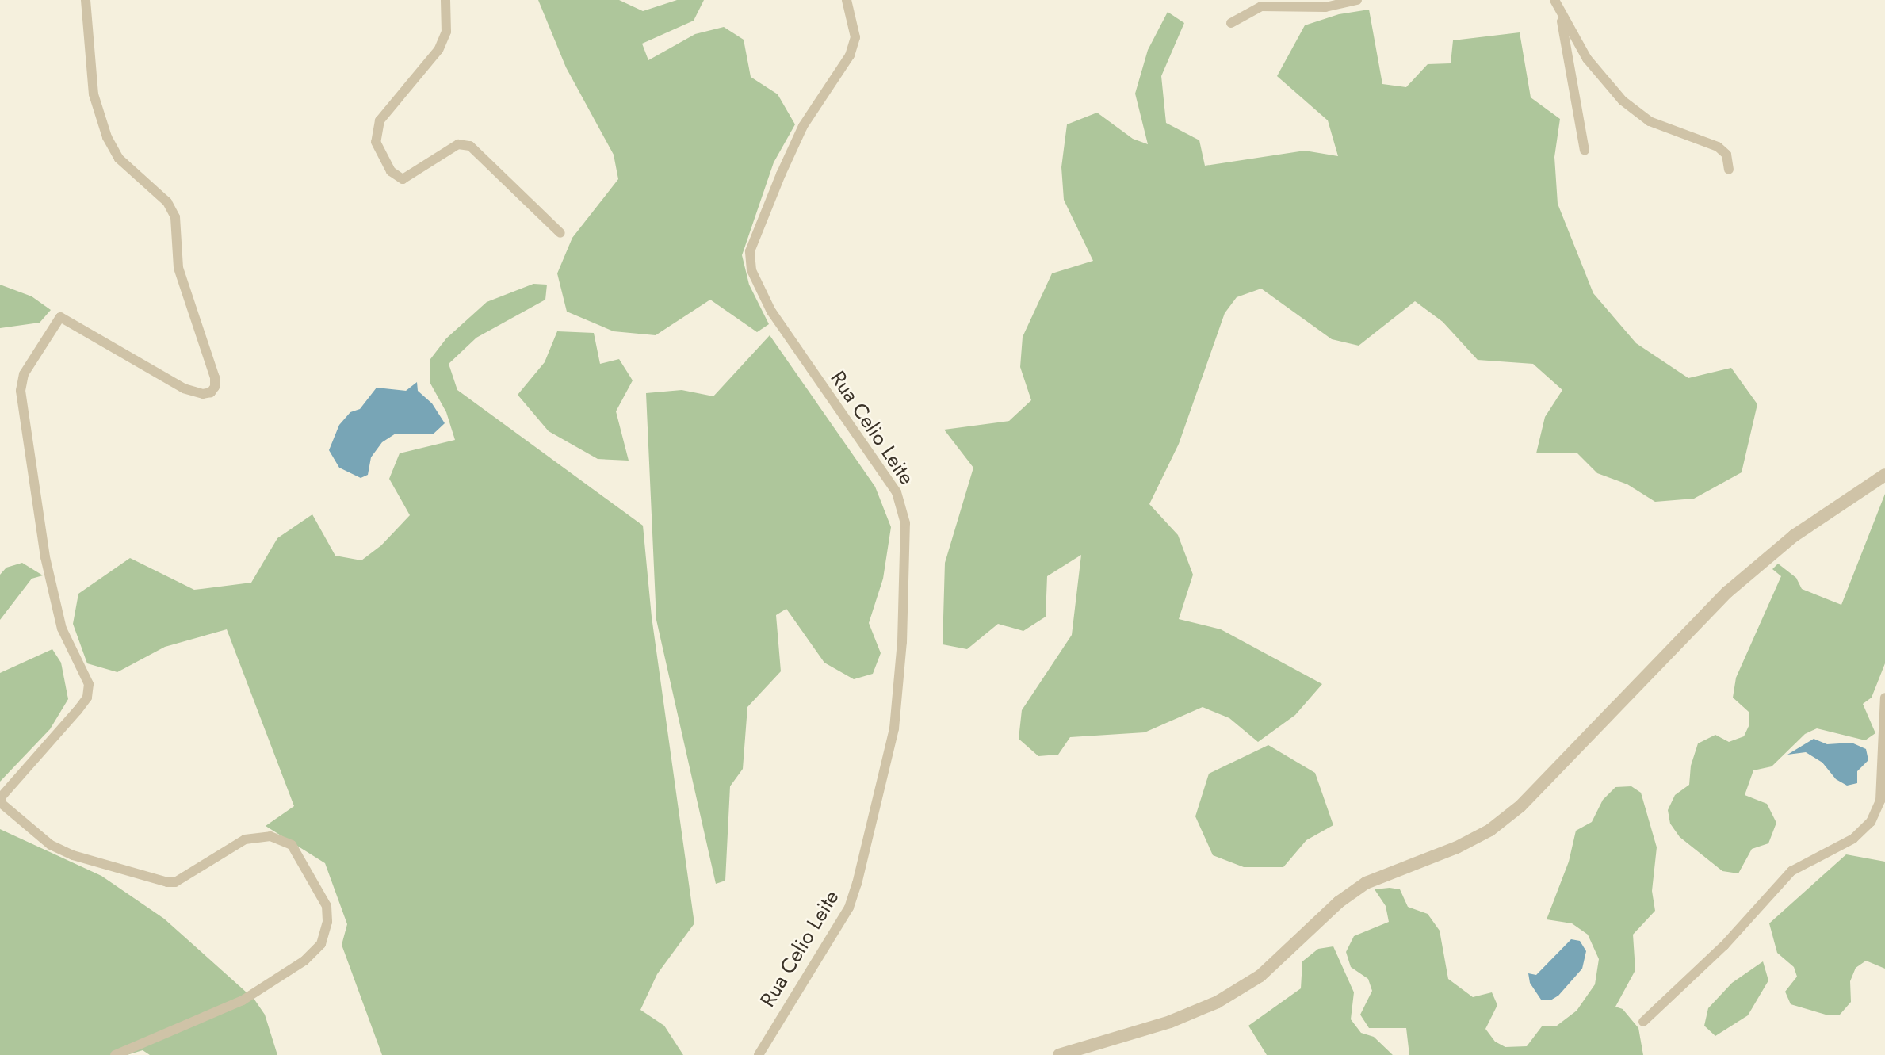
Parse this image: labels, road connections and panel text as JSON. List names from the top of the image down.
{
  "streets": {
    "street": ["Rua Celio Leite"]
  }
}
